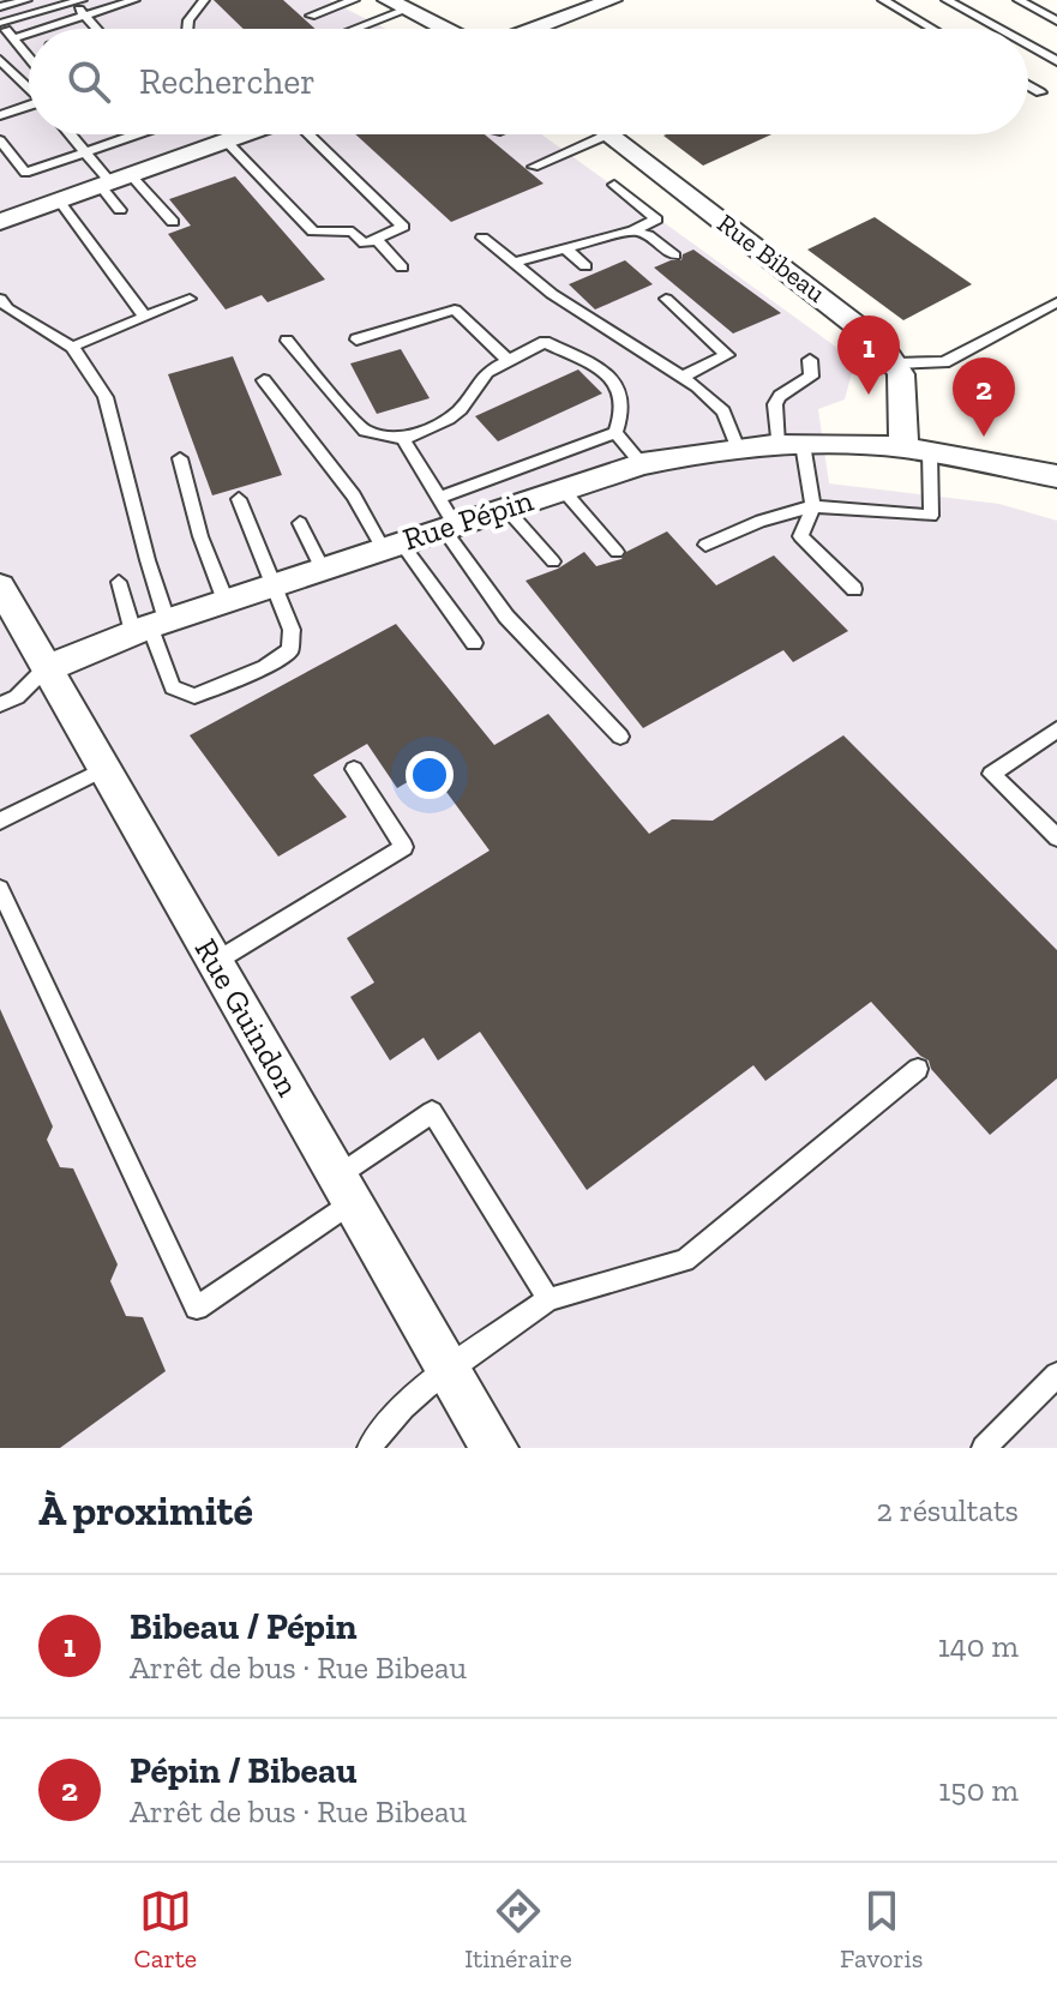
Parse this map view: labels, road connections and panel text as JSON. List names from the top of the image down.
{
  "streets": {
    "street": ["Rue Bibeau", "Rue Pépin", "Rue Guindon"]
  },
  "crossings": [
    ["Rue Pépin", "Rue Guindon"]
  ],
  "page": {
    "search": "Rechercher",
    "pins": ["1", "2"],
    "heading": ["À proximité", "2 résultats"],
    "list": [
      {
        "mark": "1",
        "name": "Bibeau / Pépin",
        "note": "Arrêt de bus · Rue Bibeau",
        "value": "140 m"
      },
      {
        "mark": "2",
        "name": "Pépin / Bibeau",
        "note": "Arrêt de bus · Rue Bibeau",
        "value": "150 m"
      }
    ],
    "nav": ["Carte", "Itinéraire", "Favoris"]
  }
}
